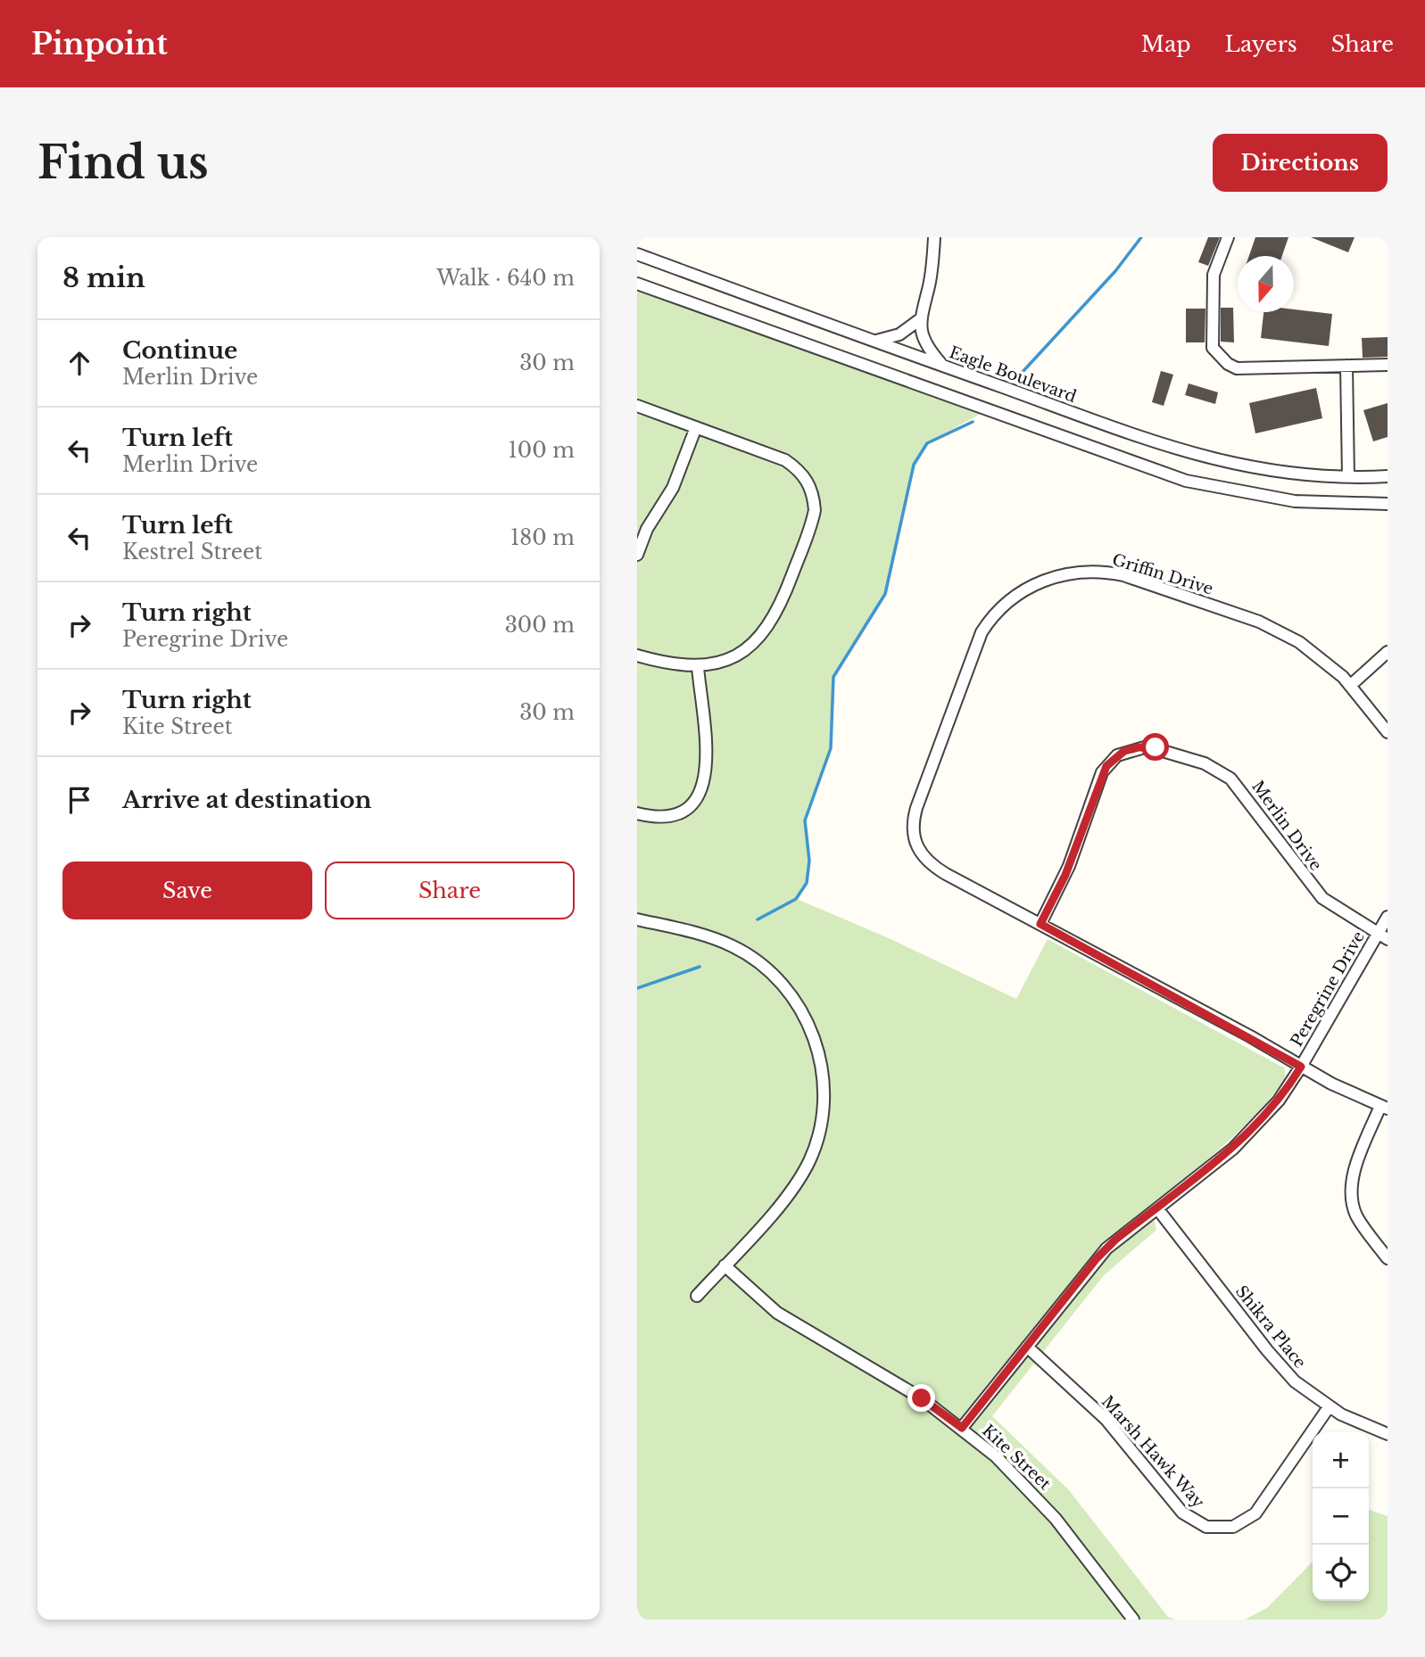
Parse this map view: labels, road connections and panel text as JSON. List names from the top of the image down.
{
  "streets": {
    "street": [
      "Eagle Boulevard",
      "Griffin Drive",
      "Merlin Drive",
      "Peregrine Drive",
      "Shikra Place",
      "Marsh Hawk Way",
      "Kite Street"
    ]
  },
  "crossings": [
    ["Griffin Drive", "Merlin Drive"],
    ["Merlin Drive", "Peregrine Drive"],
    ["Peregrine Drive", "Shikra Place"],
    ["Peregrine Drive", "Marsh Hawk Way"],
    ["Peregrine Drive", "Kite Street"],
    ["Shikra Place", "Marsh Hawk Way"]
  ],
  "north": "bottom",
  "page": {
    "header": "Pinpoint",
    "nav": ["Map", "Layers", "Share"],
    "buttons": [
      "Directions",
      ["Save", "Share"]
    ],
    "title": "Find us",
    "heading": ["8 min", "Walk · 640 m"],
    "list": [
      ["Continue", "Merlin Drive", "30 m"],
      ["Turn left", "Merlin Drive", "100 m"],
      ["Turn left", "Kestrel Street", "180 m"],
      ["Turn right", "Peregrine Drive", "300 m"],
      ["Turn right", "Kite Street", "30 m"],
      "Arrive at destination"
    ],
    "map_buttons": ["+", "−"]
  }
}
